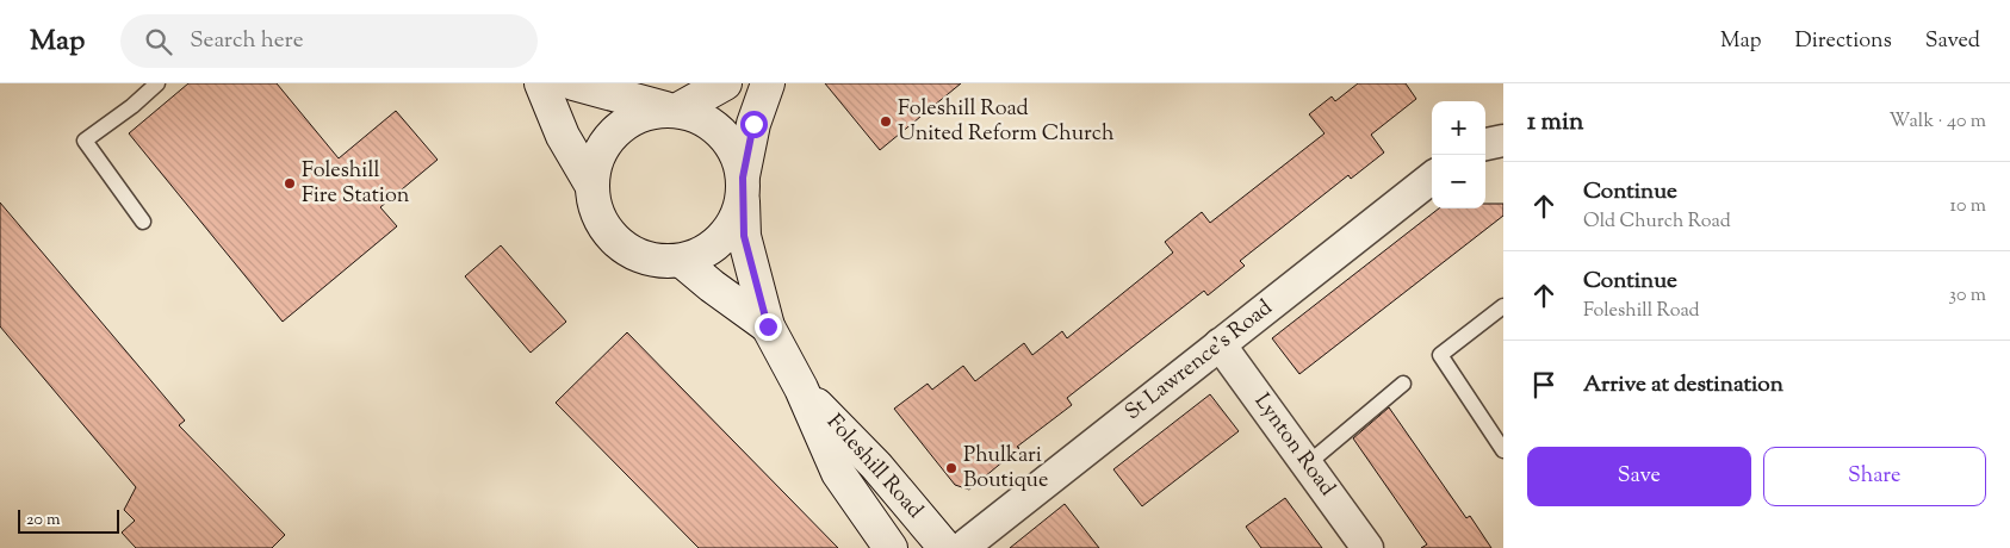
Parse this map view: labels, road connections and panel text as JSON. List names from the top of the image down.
{
  "streets": {
    "main road": ["Foleshill Road"],
    "street": ["St Lawrence's Road", "Lynton Road"]
  },
  "crossings": [
    ["St Lawrence's Road", "Lynton Road"]
  ],
  "places": ["Foleshill Road United Reform Church", "Foleshill Fire Station", "Phulkari Boutique"],
  "scale_bar": "20 m",
  "page": {
    "header": "Map",
    "search": "Search here",
    "nav": ["Map", "Directions", "Saved"],
    "heading": ["1 min", "Walk · 40 m"],
    "map_buttons": ["+", "−"],
    "list": [
      ["Continue", "Old Church Road", "10 m"],
      ["Continue", "Foleshill Road", "30 m"],
      "Arrive at destination"
    ],
    "buttons": ["Save", "Share"],
    "scale": "20 m"
  }
}
